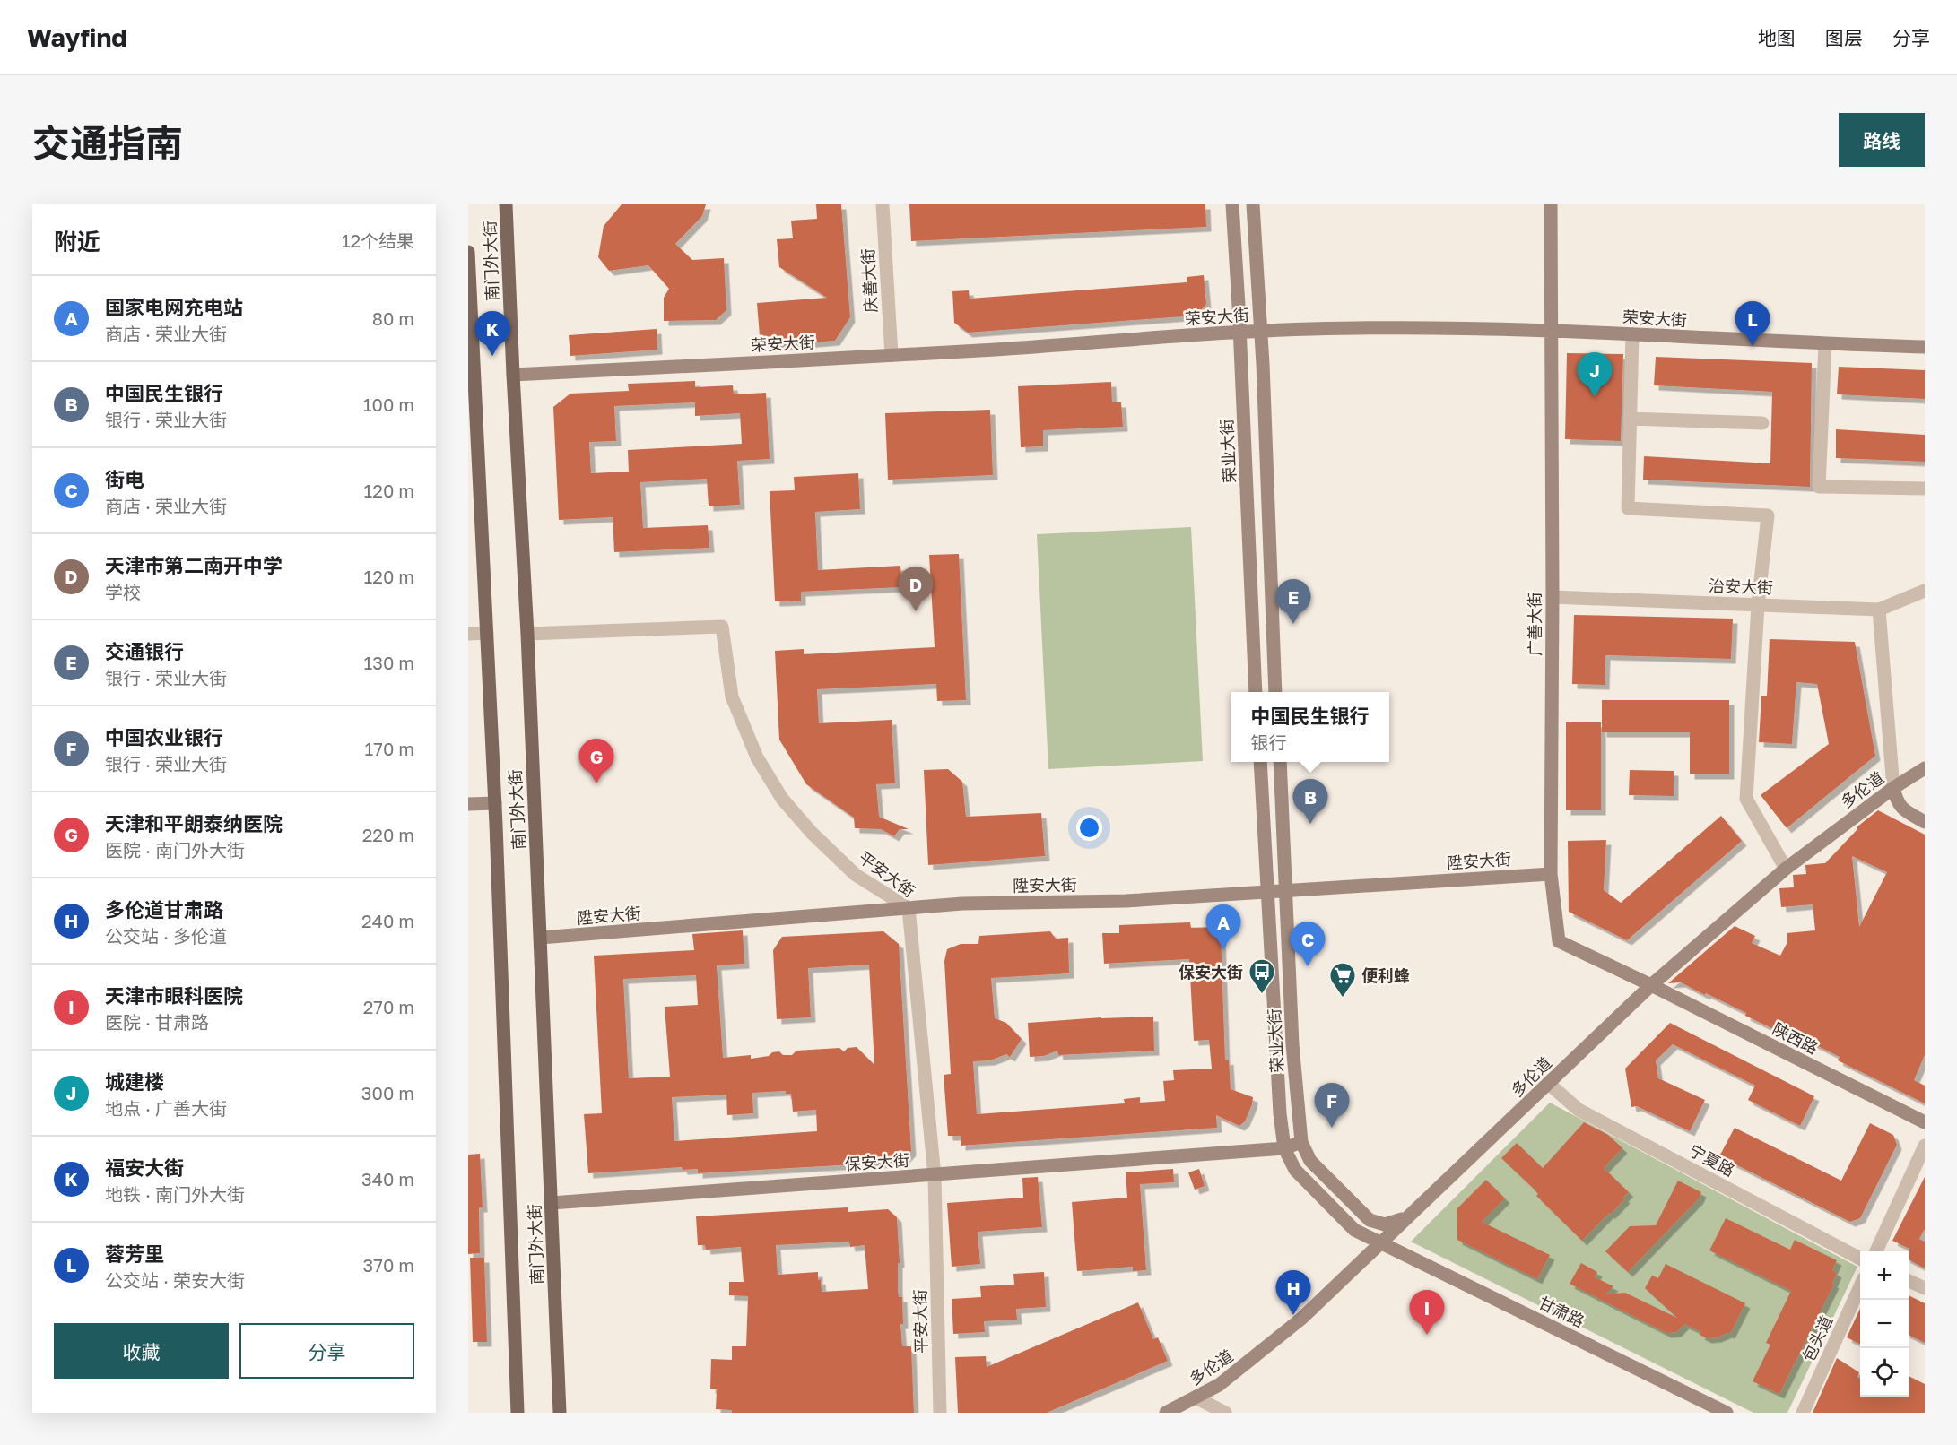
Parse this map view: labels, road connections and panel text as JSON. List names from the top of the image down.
{
  "streets": {
    "main road": ["南门外大街"],
    "street": [
      "庆善大街",
      "荣安大街",
      "荣业大街",
      "治安大街",
      "广善大街",
      "多伦道",
      "陞安大街",
      "平安大街",
      "陕西路",
      "宁夏路",
      "保安大街",
      "甘肃路",
      "包头道"
    ]
  },
  "crossings": [
    ["南门外大街", "荣安大街"],
    ["南门外大街", "陞安大街"],
    ["南门外大街", "平安大街"],
    ["南门外大街", "保安大街"],
    ["庆善大街", "荣安大街"],
    ["荣安大街", "荣业大街"],
    ["荣安大街", "广善大街"],
    ["荣业大街", "多伦道"],
    ["荣业大街", "陞安大街"],
    ["荣业大街", "保安大街"],
    ["荣业大街", "甘肃路"],
    ["治安大街", "广善大街"],
    ["广善大街", "多伦道"],
    ["广善大街", "陞安大街"],
    ["广善大街", "陕西路"],
    ["多伦道", "陕西路"],
    ["多伦道", "宁夏路"],
    ["多伦道", "甘肃路"],
    ["陞安大街", "平安大街"],
    ["平安大街", "保安大街"]
  ],
  "places": {
    "bus stop": ["保安大街"],
    "supermarket": ["便利蜂"]
  },
  "page": {
    "header": "Wayfind",
    "nav": ["地图", "图层", "分享"],
    "title": "交通指南",
    "buttons": [
      "路线",
      ["收藏", "分享"]
    ],
    "heading": ["附近", "12个结果"],
    "list": [
      {
        "mark": "A",
        "name": "国家电网充电站",
        "note": "商店 · 荣业大街",
        "value": "80 m"
      },
      {
        "mark": "B",
        "name": "中国民生银行",
        "note": "银行 · 荣业大街",
        "value": "100 m"
      },
      {
        "mark": "C",
        "name": "街电",
        "note": "商店 · 荣业大街",
        "value": "120 m"
      },
      {
        "mark": "D",
        "name": "天津市第二南开中学",
        "note": "学校",
        "value": "120 m"
      },
      {
        "mark": "E",
        "name": "交通银行",
        "note": "银行 · 荣业大街",
        "value": "130 m"
      },
      {
        "mark": "F",
        "name": "中国农业银行",
        "note": "银行 · 荣业大街",
        "value": "170 m"
      },
      {
        "mark": "G",
        "name": "天津和平朗泰纳医院",
        "note": "医院 · 南门外大街",
        "value": "220 m"
      },
      {
        "mark": "H",
        "name": "多伦道甘肃路",
        "note": "公交站 · 多伦道",
        "value": "240 m"
      },
      {
        "mark": "I",
        "name": "天津市眼科医院",
        "note": "医院 · 甘肃路",
        "value": "270 m"
      },
      {
        "mark": "J",
        "name": "城建楼",
        "note": "地点 · 广善大街",
        "value": "300 m"
      },
      {
        "mark": "K",
        "name": "福安大街",
        "note": "地铁 · 南门外大街",
        "value": "340 m"
      },
      {
        "mark": "L",
        "name": "蓉芳里",
        "note": "公交站 · 荣安大街",
        "value": "370 m"
      }
    ],
    "pins": [
      "L",
      "K",
      "J",
      "D",
      "E",
      "G",
      "B",
      "A",
      "C",
      "F",
      "H",
      "I"
    ],
    "popup": ["中国民生银行", "银行"],
    "map_buttons": ["+", "−"]
  }
}
